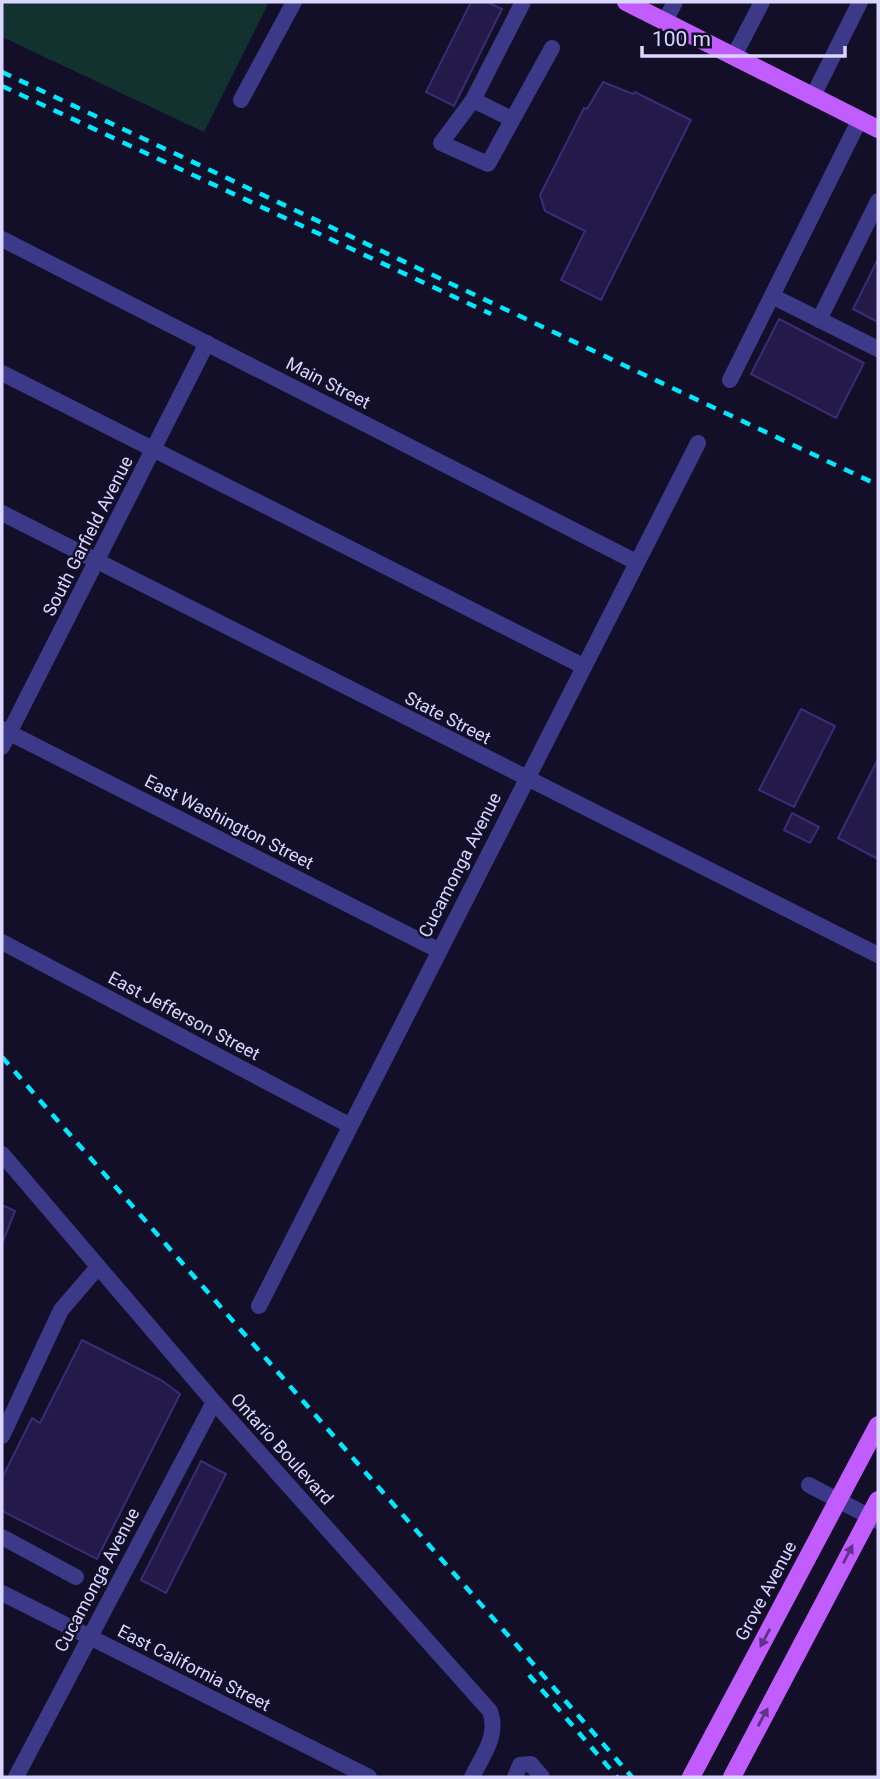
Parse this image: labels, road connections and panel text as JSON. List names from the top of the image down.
{
  "streets": {
    "main road": ["Grove Avenue"],
    "street": [
      "Main Street",
      "South Garfield Avenue",
      "State Street",
      "East Washington Street",
      "Cucamonga Avenue",
      "East Jefferson Street",
      "Ontario Boulevard",
      "East California Street"
    ]
  },
  "crossings": [
    ["Main Street", "South Garfield Avenue"],
    ["Main Street", "Cucamonga Avenue"],
    ["South Garfield Avenue", "State Street"],
    ["South Garfield Avenue", "East Washington Street"],
    ["State Street", "Cucamonga Avenue"],
    ["East Washington Street", "Cucamonga Avenue"],
    ["Cucamonga Avenue", "East Jefferson Street"],
    ["Cucamonga Avenue", "Ontario Boulevard"],
    ["Cucamonga Avenue", "East California Street"]
  ],
  "scale_bar": "100 m"
}
